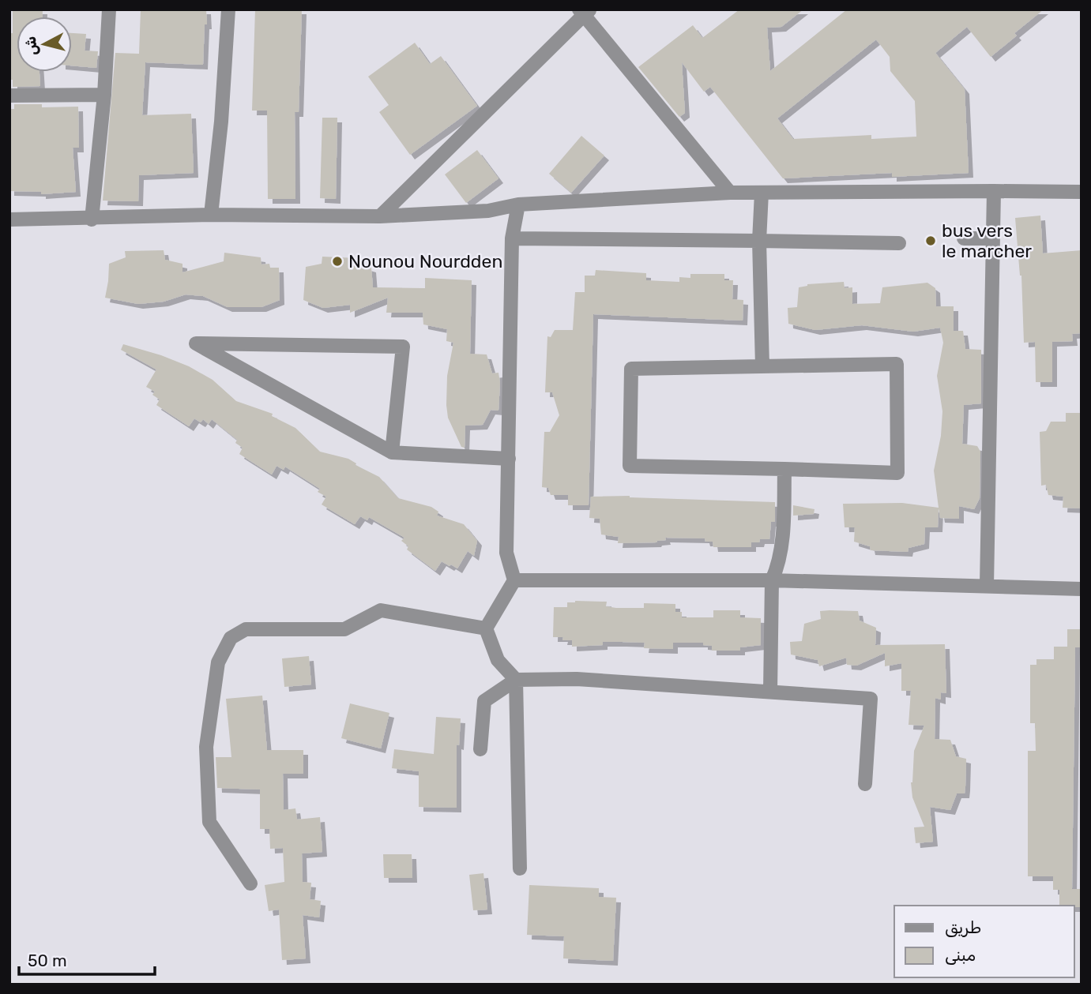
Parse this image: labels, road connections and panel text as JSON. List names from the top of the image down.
{
  "places": ["bus vers le marcher", "Nounou Nourdden"],
  "legend": ["طريق", "مبنى"],
  "scale_bar": "50 m",
  "north": "left"
}
